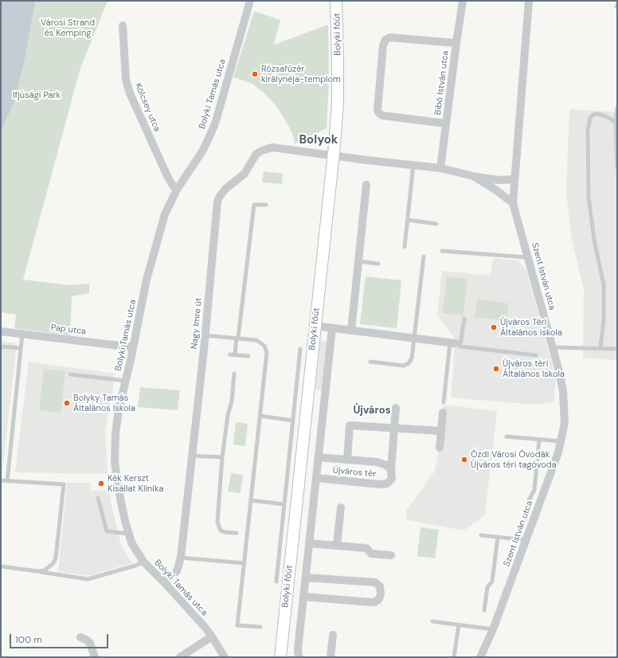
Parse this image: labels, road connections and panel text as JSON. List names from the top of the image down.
{
  "streets": {
    "main road": ["Bolyki főút"],
    "street": [
      "Bibó István utca",
      "Bolyki Tamás utca",
      "Kölcsey utca",
      "Szent István utca",
      "Nagy Imre út",
      "Pap utca",
      "Újváros tér"
    ]
  },
  "crossings": [
    ["Bolyki főút", "Nagy Imre út"],
    ["Bibó István utca", "Nagy Imre út"],
    ["Bolyki Tamás utca", "Kölcsey utca"],
    ["Bolyki Tamás utca", "Nagy Imre út"],
    ["Bolyki Tamás utca", "Pap utca"]
  ],
  "districts": ["Bolyok", "Újváros"],
  "parks": ["Városi Strand és Kemping", "Ifjúsági Park"],
  "places": [
    "Rózsafüzér királynéja-templom",
    "Újváros Téri Általános iskola",
    "Újváros téri Általános Iskola",
    "Bolyky Tamás Általános Iskola",
    "Ózdi Városi Óvodák Újváros téri tagóvoda",
    "Kék Kerszt Kisállat Klinika"
  ],
  "scale_bar": "100 m"
}
